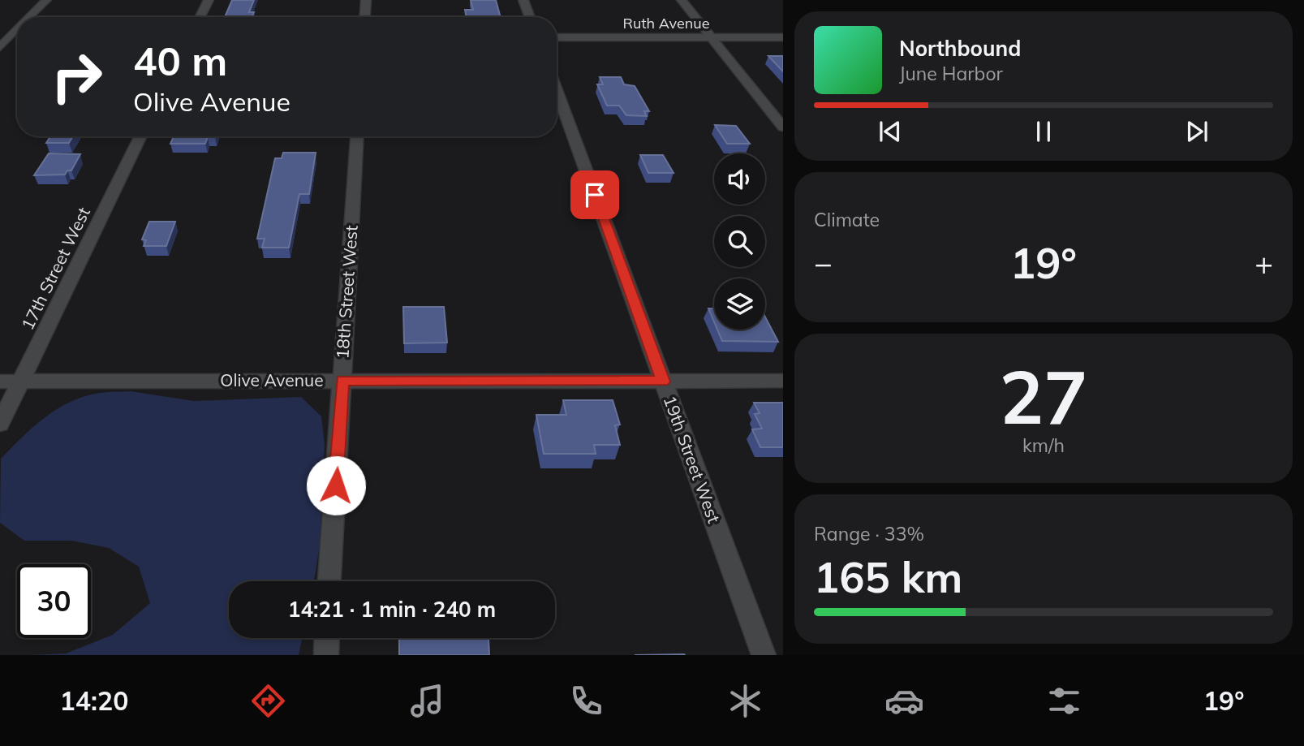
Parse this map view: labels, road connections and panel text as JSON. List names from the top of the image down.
{
  "streets": {
    "street": [
      "Ruth Avenue",
      "17th Street West",
      "18th Street West",
      "Olive Avenue",
      "19th Street West"
    ]
  },
  "crossings": [
    ["17th Street West", "Olive Avenue"],
    ["18th Street West", "Olive Avenue"],
    ["Olive Avenue", "19th Street West"]
  ],
  "page": {
    "turn": ["40 m", "Olive Avenue"],
    "song": ["Northbound", "June Harbor"],
    "tile": [
      "Climate",
      ["27", "km/h"],
      ["Range · 33%", "165 km"]
    ],
    "heat": ["−", "19°", "+"],
    "limit": "30",
    "trip": "14:21 · 1 min · 240 m",
    "tabs": ["14:20", "19°"]
  }
}
